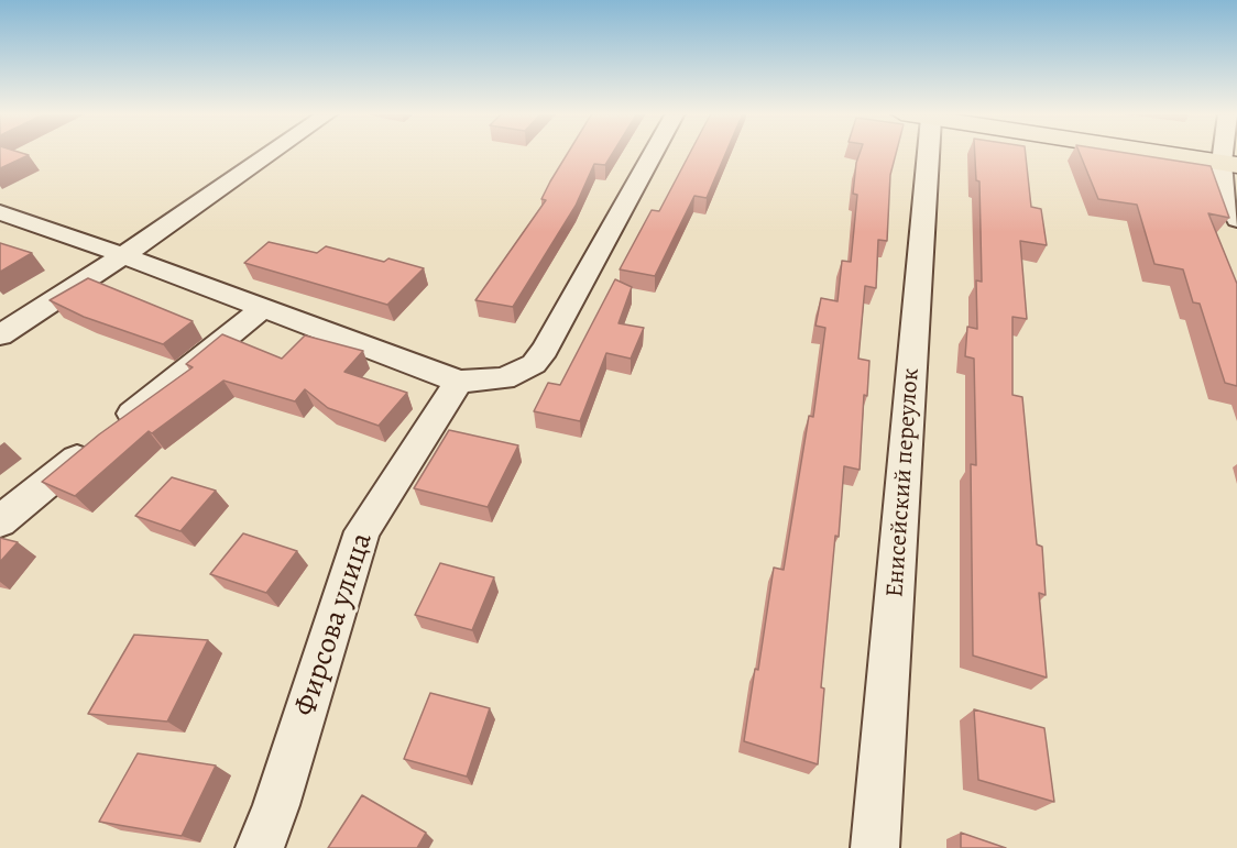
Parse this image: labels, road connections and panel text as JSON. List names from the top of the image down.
{
  "streets": {
    "street": ["Енисейский переулок", "Фирсова улица"]
  }
}
